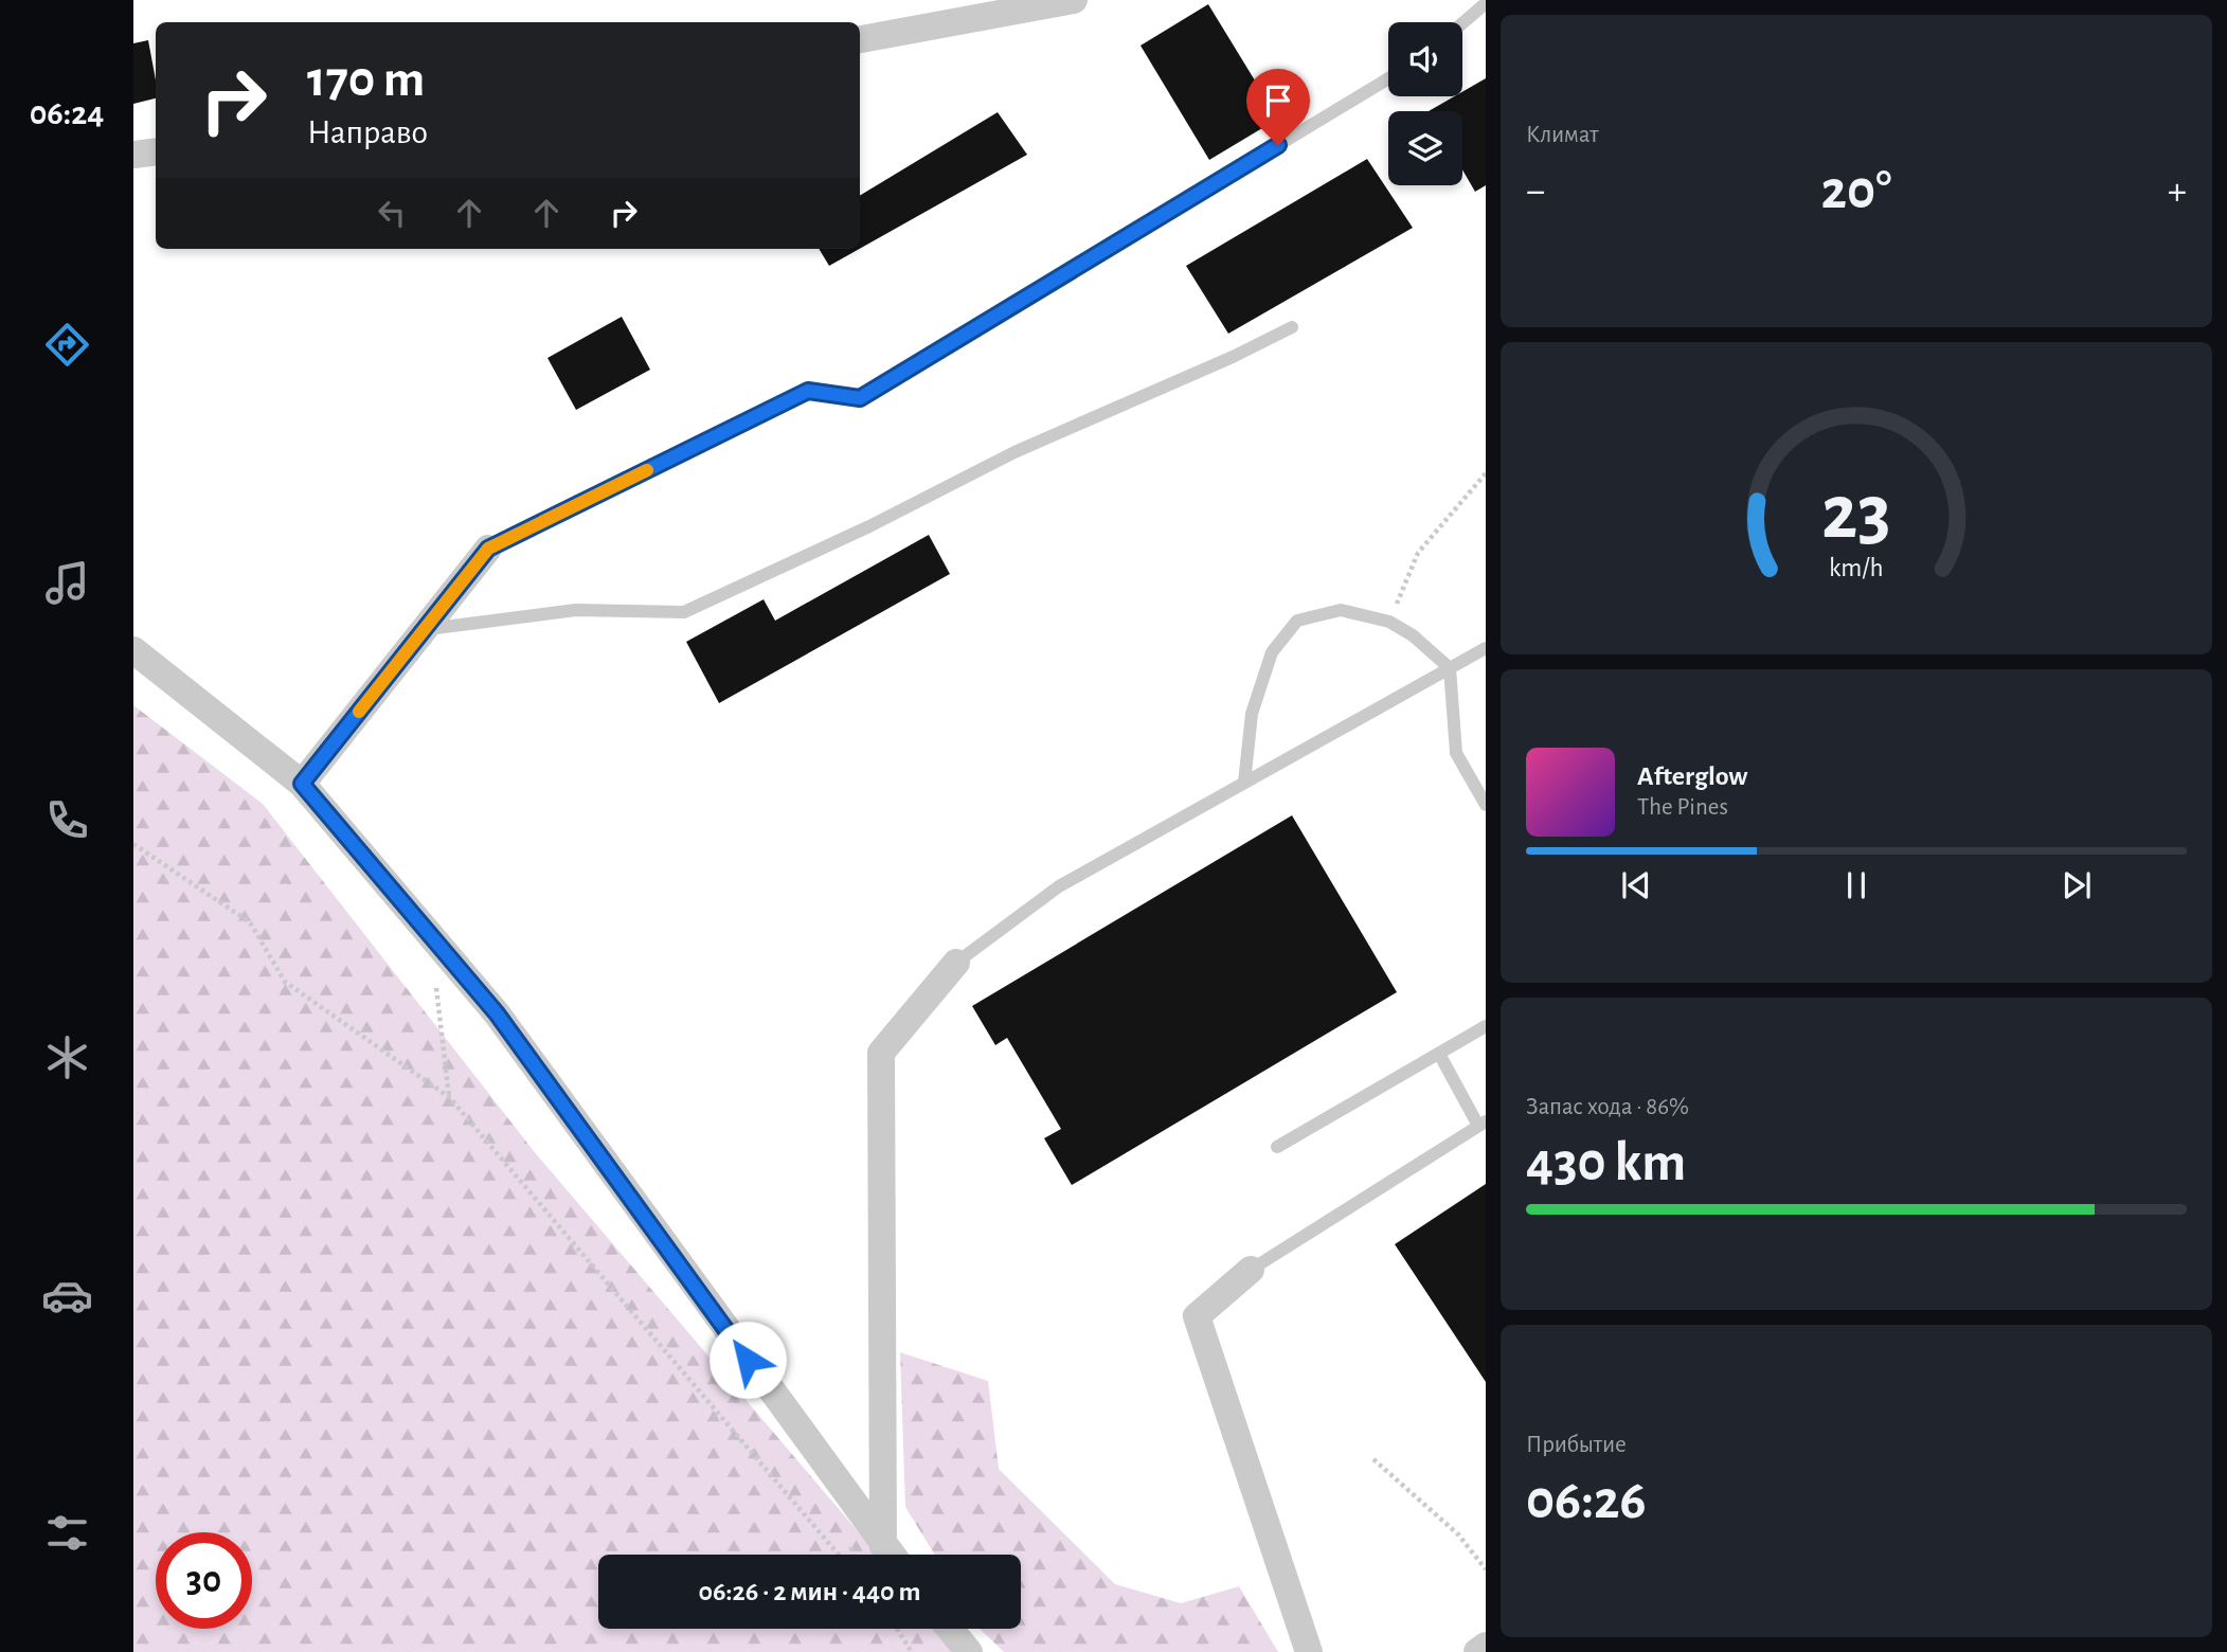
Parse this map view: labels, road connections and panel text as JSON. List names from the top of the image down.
{
  "page": {
    "tabs": "06:24",
    "tile": [
      "Климат",
      ["Запас хода · 86%", "430 km"],
      ["Прибытие", "06:26"]
    ],
    "turn": ["170 m", "Направо"],
    "heat": ["−", "20°", "+"],
    "song": ["Afterglow", "The Pines"],
    "limit": "30",
    "trip": "06:26 · 2 мин · 440 m",
    "gauge": ["23", "km/h"]
  }
}
